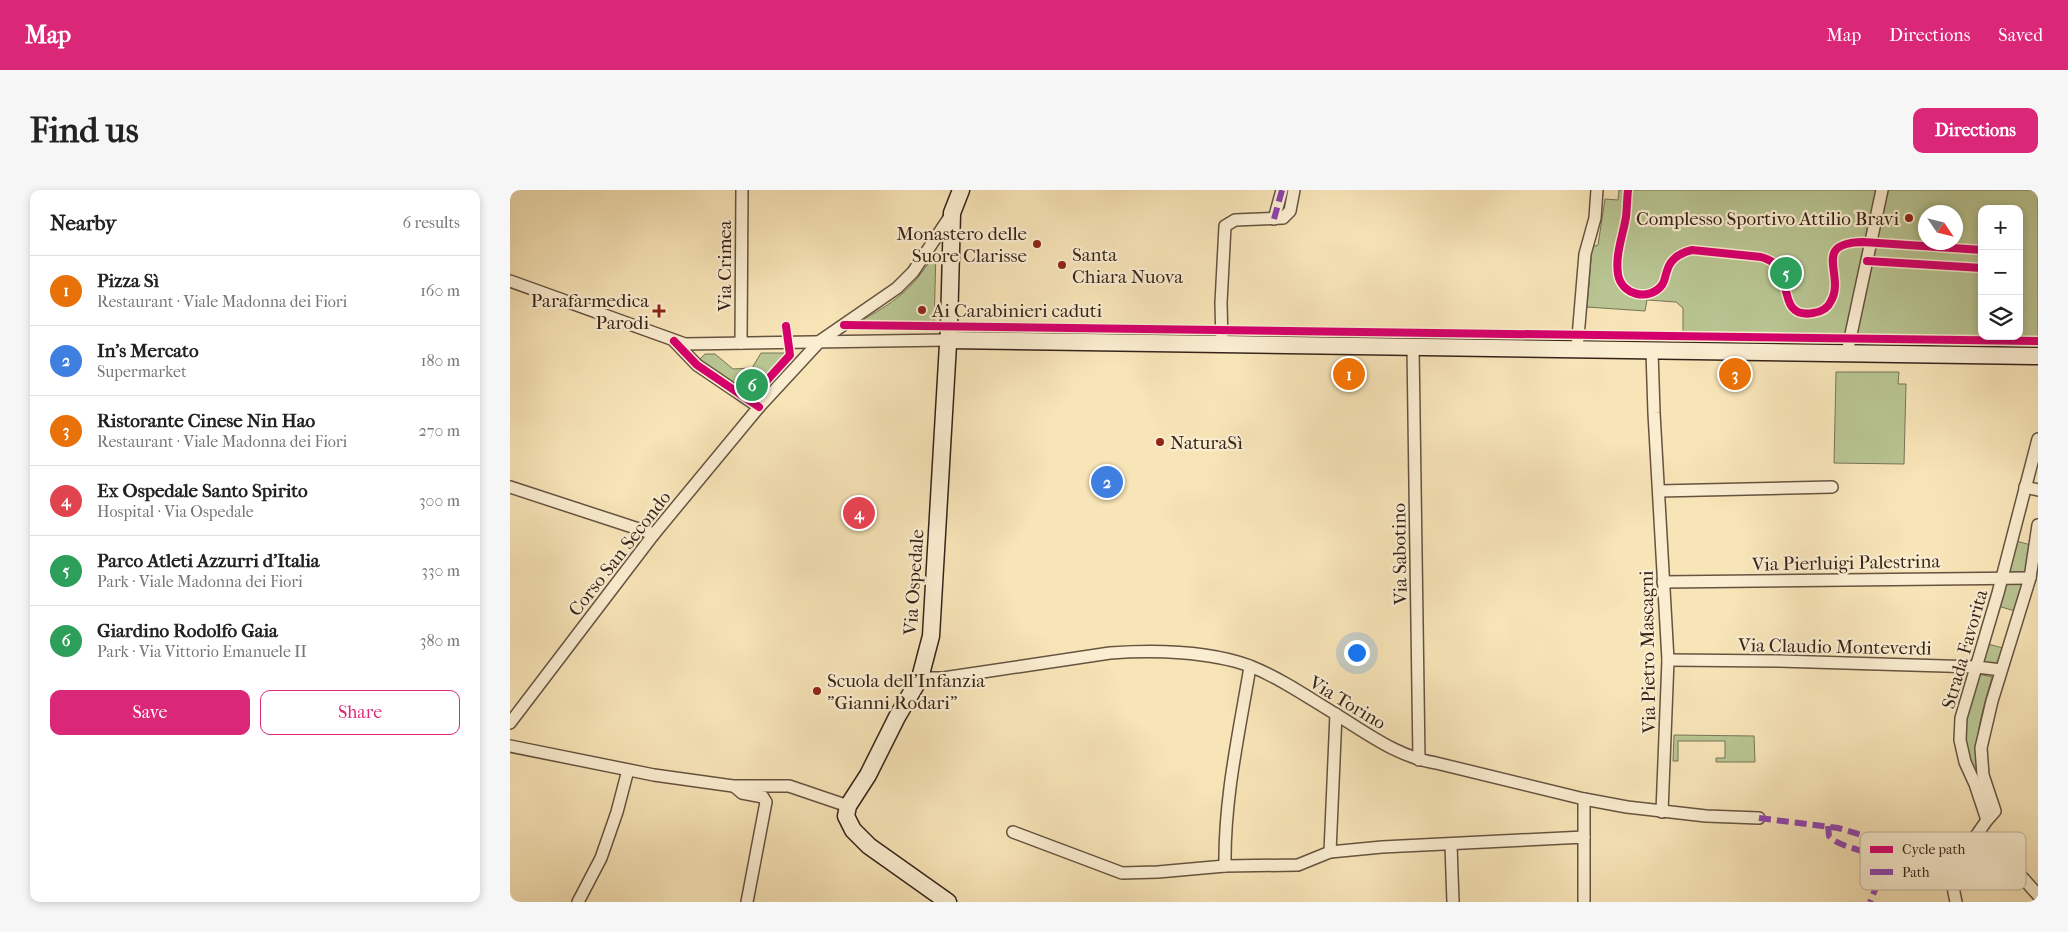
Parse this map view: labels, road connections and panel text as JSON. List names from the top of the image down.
{
  "streets": {
    "main road": ["Via Ospedale"],
    "street": [
      "Via Crimea",
      "Corso San Secondo",
      "Via Sabotino",
      "Via Pierluigi Palestrina",
      "Via Claudio Monteverdi",
      "Strada Favorita",
      "Via Pietro Mascagni",
      "Via Torino"
    ]
  },
  "crossings": [
    ["Corso San Secondo", "Via Ospedale"],
    ["Via Sabotino", "Via Torino"],
    ["Via Pierluigi Palestrina", "Strada Favorita"],
    ["Via Pierluigi Palestrina", "Via Pietro Mascagni"],
    ["Via Ospedale", "Via Torino"],
    ["Via Claudio Monteverdi", "Strada Favorita"],
    ["Via Claudio Monteverdi", "Via Pietro Mascagni"],
    ["Via Pietro Mascagni", "Via Torino"]
  ],
  "places": {
    "other": [
      "Complesso Sportivo Attilio Bravi",
      "Monastero delle Suore Clarisse",
      "Santa Chiara Nuova",
      "Ai Carabinieri caduti",
      "NaturaSì",
      "Scuola dell'Infanzia \"Gianni Rodari\""
    ],
    "health": ["Parafarmedica Parodi"]
  },
  "legend": ["Cycle path", "Path"],
  "north": "bottom right",
  "page": {
    "header": "Map",
    "nav": ["Map", "Directions", "Saved"],
    "buttons": [
      "Directions",
      ["Save", "Share"]
    ],
    "title": "Find us",
    "heading": ["Nearby", "6 results"],
    "map_buttons": ["+", "−"],
    "list": [
      {
        "mark": "1",
        "name": "Pizza Sì",
        "note": "Restaurant · Viale Madonna dei Fiori",
        "value": "160 m"
      },
      {
        "mark": "2",
        "name": "In's Mercato",
        "note": "Supermarket",
        "value": "180 m"
      },
      {
        "mark": "3",
        "name": "Ristorante Cinese Nin Hao",
        "note": "Restaurant · Viale Madonna dei Fiori",
        "value": "270 m"
      },
      {
        "mark": "4",
        "name": "Ex Ospedale Santo Spirito",
        "note": "Hospital · Via Ospedale",
        "value": "300 m"
      },
      {
        "mark": "5",
        "name": "Parco Atleti Azzurri d'Italia",
        "note": "Park · Viale Madonna dei Fiori",
        "value": "330 m"
      },
      {
        "mark": "6",
        "name": "Giardino Rodolfo Gaia",
        "note": "Park · Via Vittorio Emanuele II",
        "value": "380 m"
      }
    ],
    "pins": [
      "5",
      "1",
      "3",
      "6",
      "2",
      "4"
    ]
  }
}
